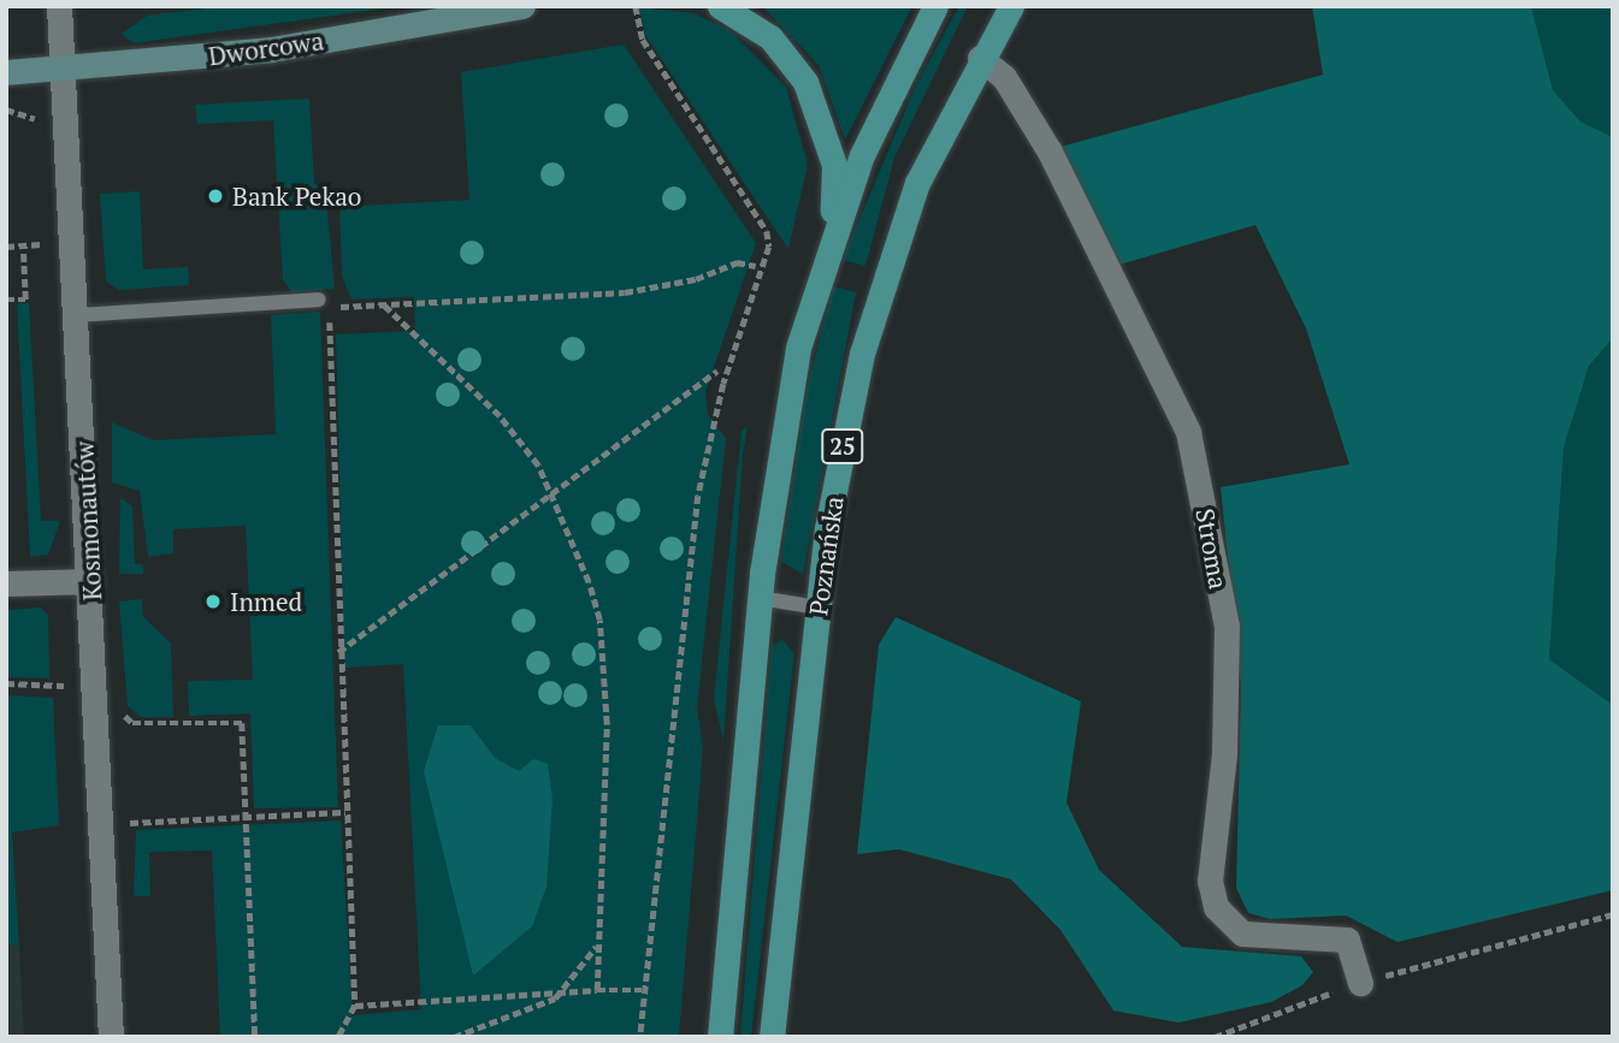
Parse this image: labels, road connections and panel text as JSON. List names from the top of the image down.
{
  "streets": {
    "main road": ["25", "Poznańska"],
    "street": ["Dworcowa", "Kosmonautów", "Stroma"]
  },
  "crossings": [
    ["Dworcowa", "Kosmonautów"],
    ["Stroma", "Poznańska"]
  ],
  "places": ["Bank Pekao", "Inmed"]
}
